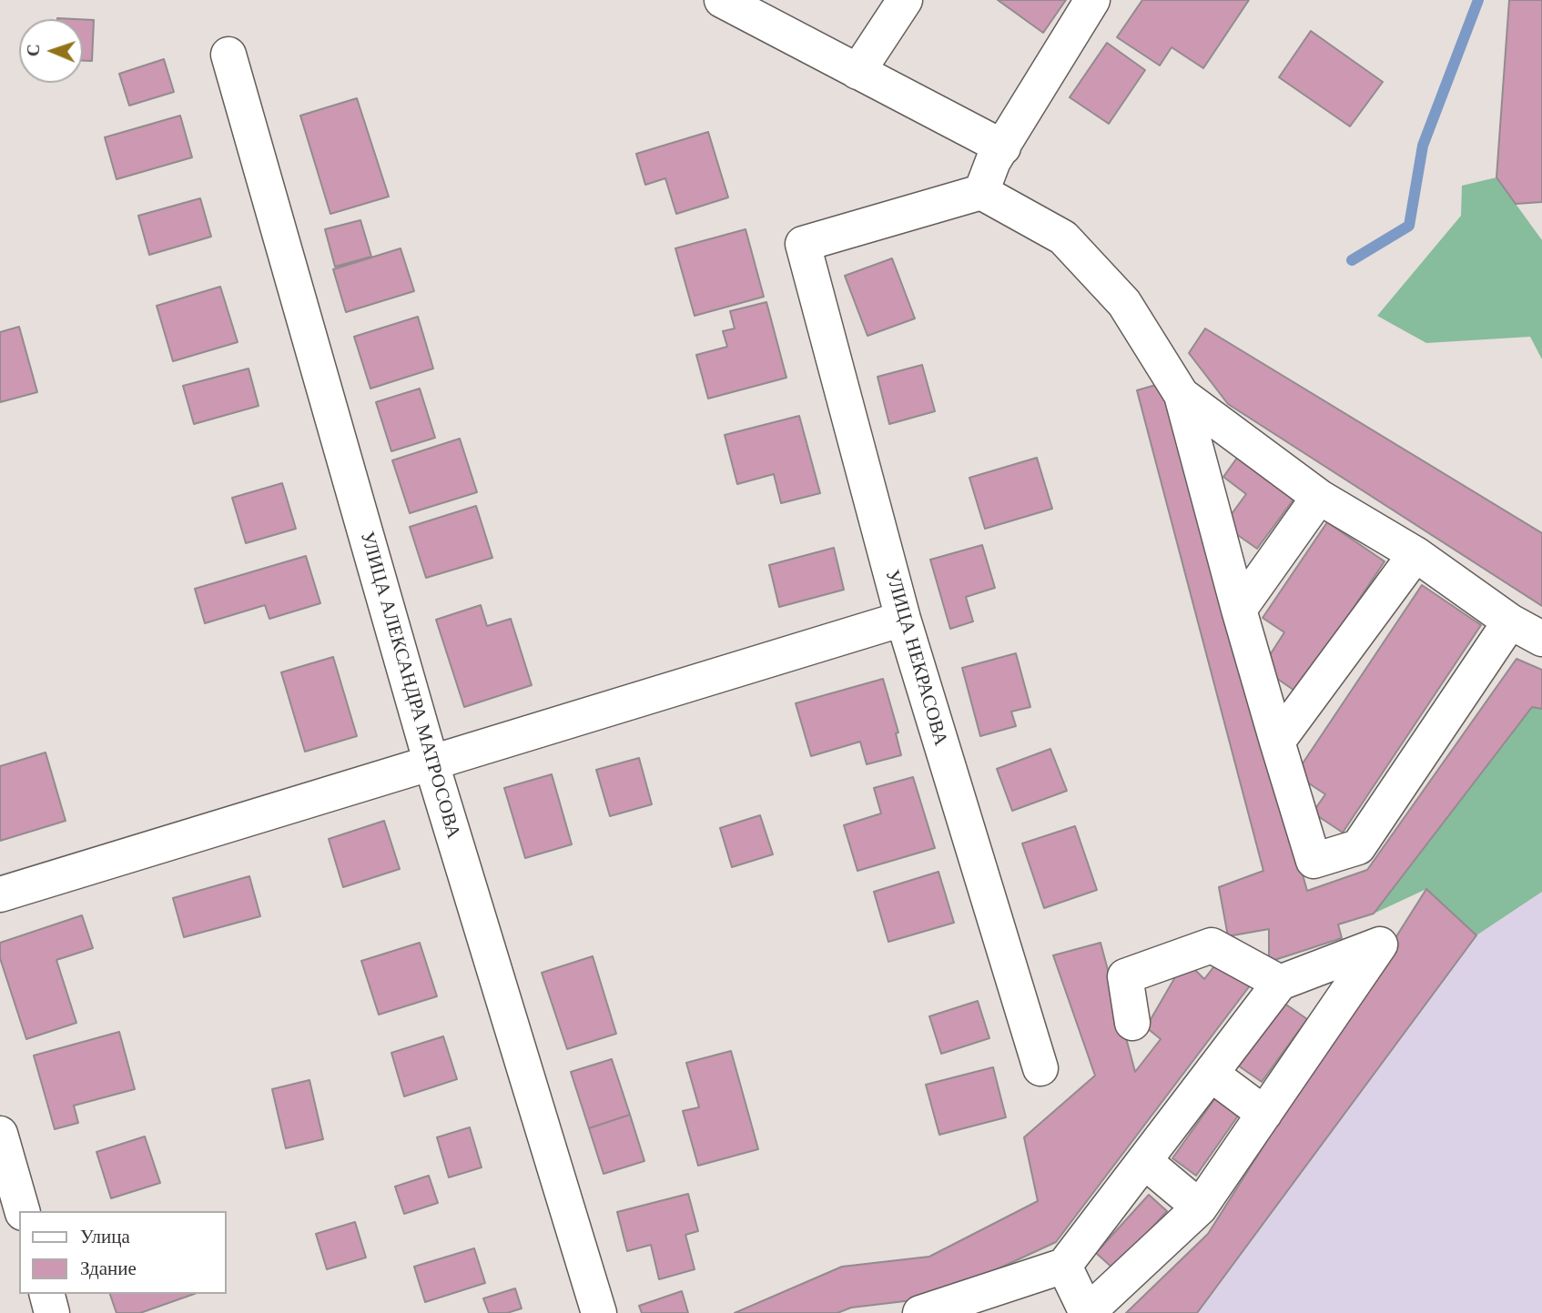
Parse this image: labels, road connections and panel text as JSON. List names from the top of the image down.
{
  "streets": {
    "street": ["УЛИЦА НЕКРАСОВА", "УЛИЦА АЛЕКСАНДРА МАТРОСОВА"]
  },
  "legend": ["Улица", "Здание"],
  "north": "left"
}
